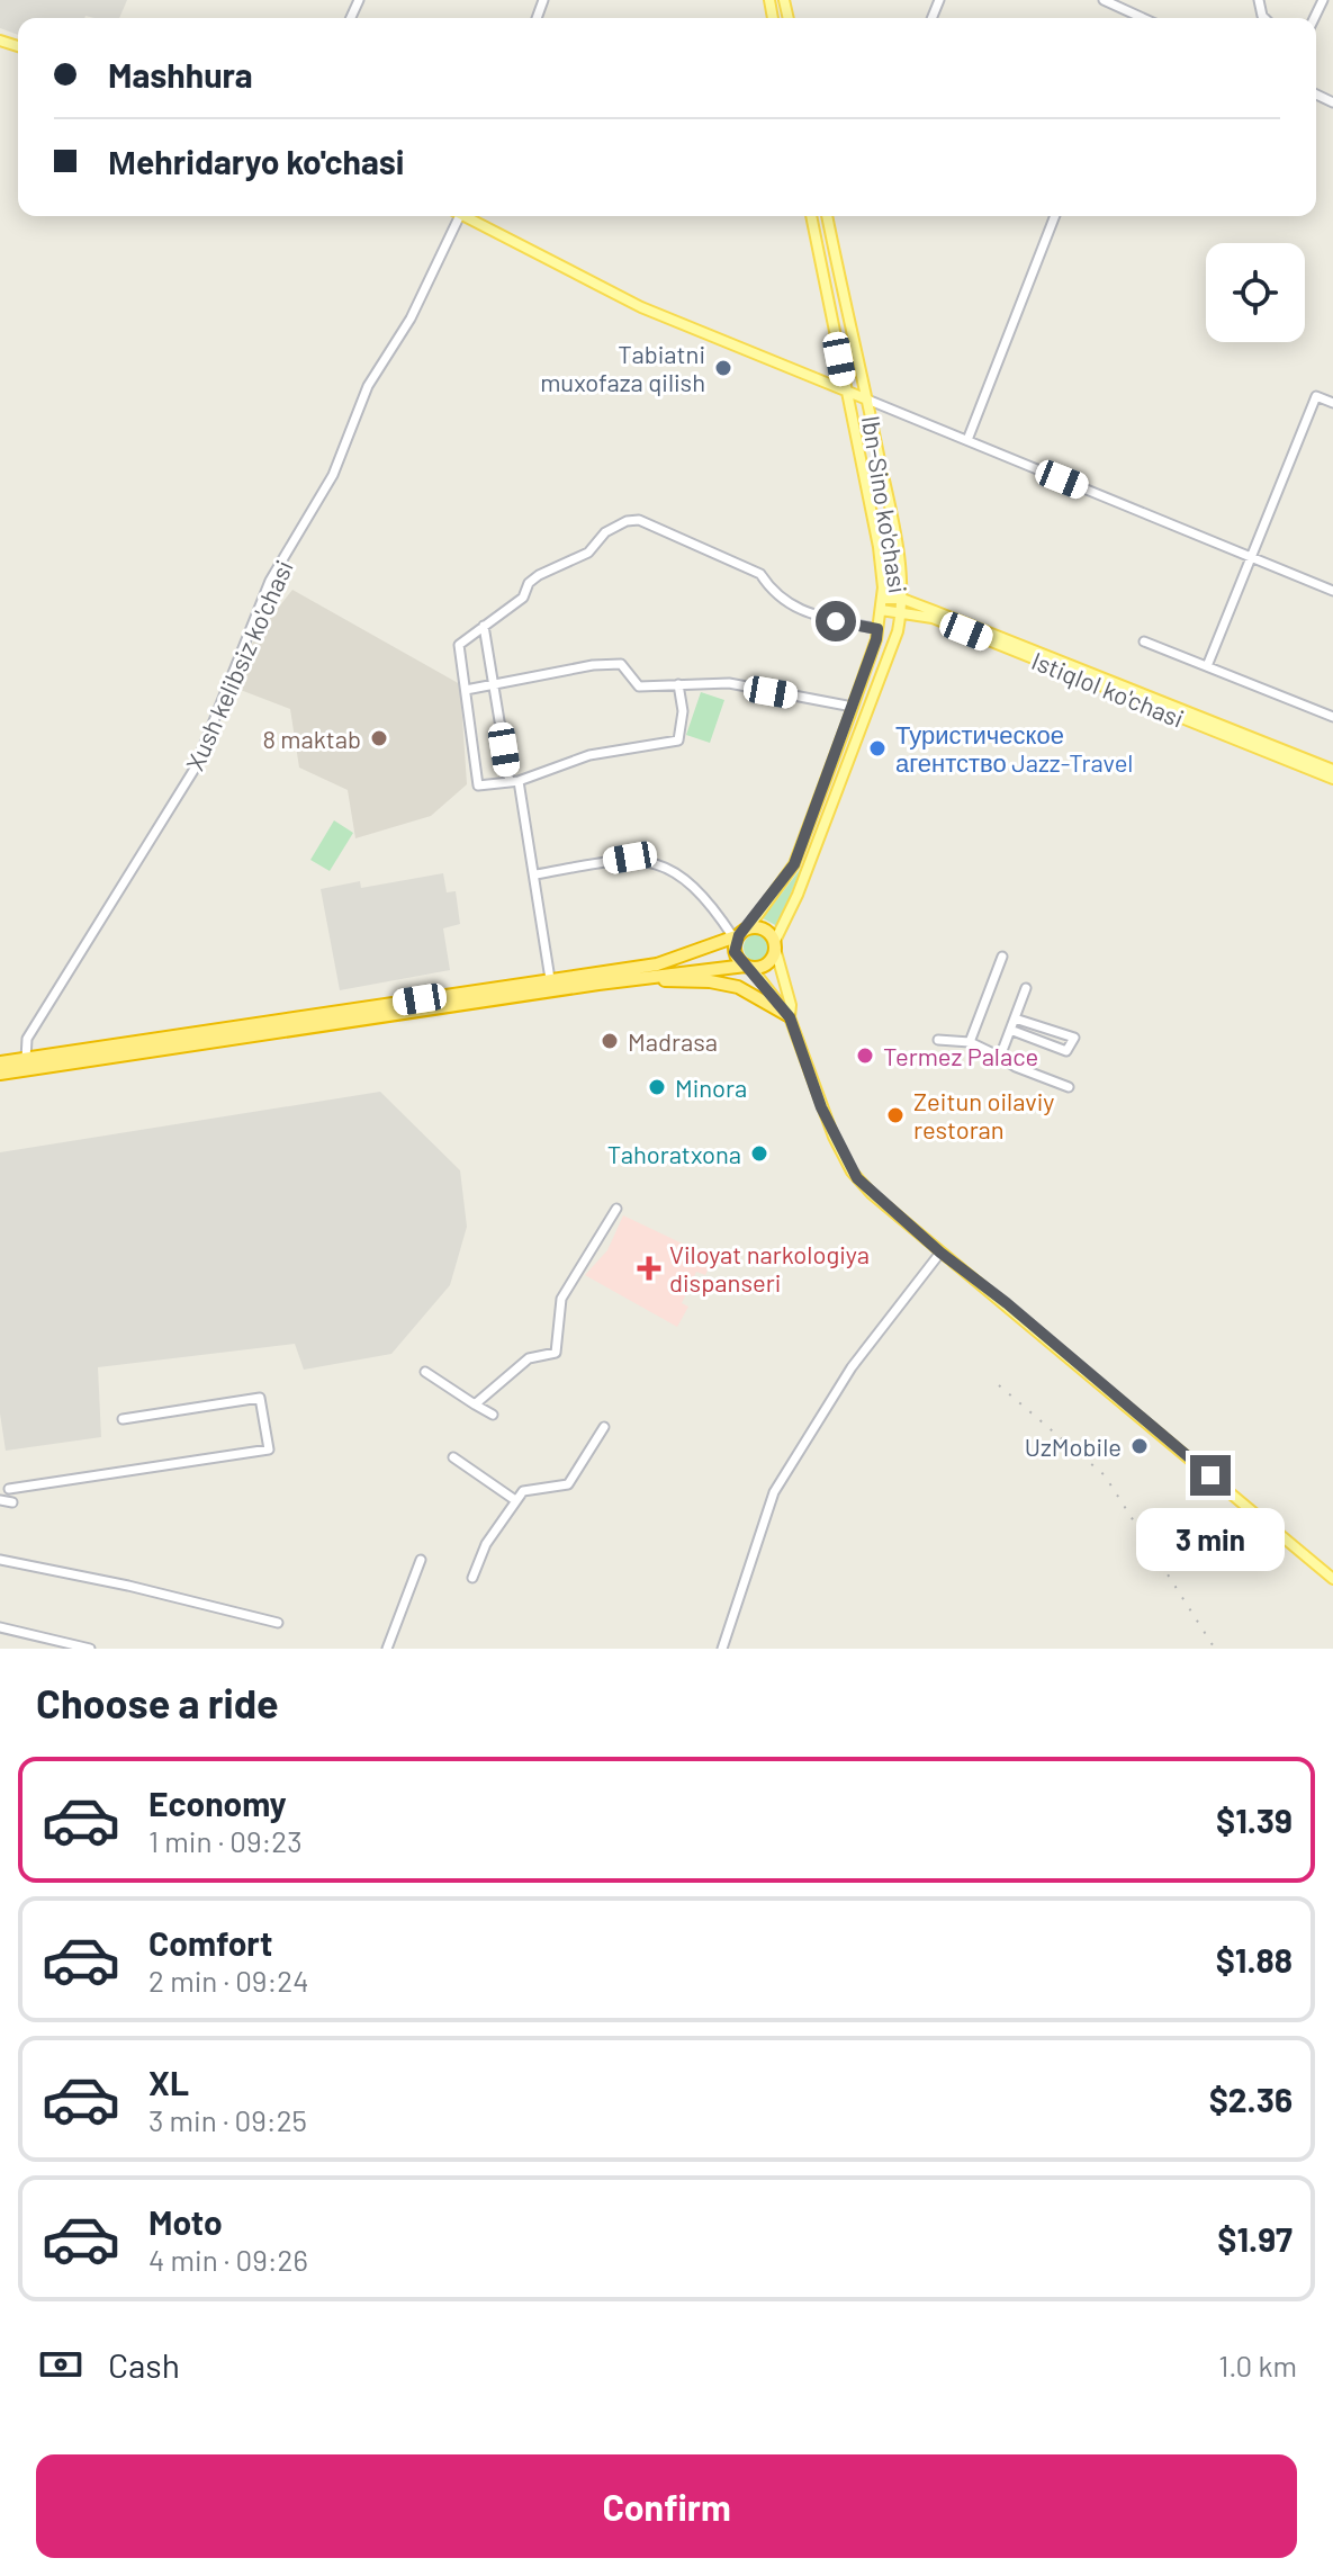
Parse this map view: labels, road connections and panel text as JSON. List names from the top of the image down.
{
  "streets": {
    "main road": ["Ibn-Sino ko'chasi", "Istiqlol ko'chasi"],
    "street": ["Xush kelibsiz ko'chasi"]
  },
  "crossings": [
    ["Ibn-Sino ko'chasi", "Istiqlol ko'chasi"]
  ],
  "places": {
    "other": [
      "Tabiatni muxofaza qilish",
      "8 maktab",
      "Туристическое агентство Jazz-Travel",
      "Madrasa",
      "Termez Palace",
      "Minora",
      "Zeitun oilaviy restoran",
      "Tahoratxona",
      "UzMobile"
    ],
    "health": ["Viloyat narkologiya dispanseri"]
  },
  "page": {
    "banner": ["Mashhura", "Мehridaryo ko'chasi"],
    "bubble": "3 min",
    "heading": "Choose a ride",
    "list": [
      {
        "name": "Economy",
        "note": "1 min · 09:23",
        "value": "$1.39"
      },
      {
        "name": "Comfort",
        "note": "2 min · 09:24",
        "value": "$1.88"
      },
      {
        "name": "XL",
        "note": "3 min · 09:25",
        "value": "$2.36"
      },
      {
        "name": "Moto",
        "note": "4 min · 09:26",
        "value": "$1.97"
      }
    ],
    "pay": ["Cash", "1.0 km"],
    "buttons": "Confirm"
  }
}
